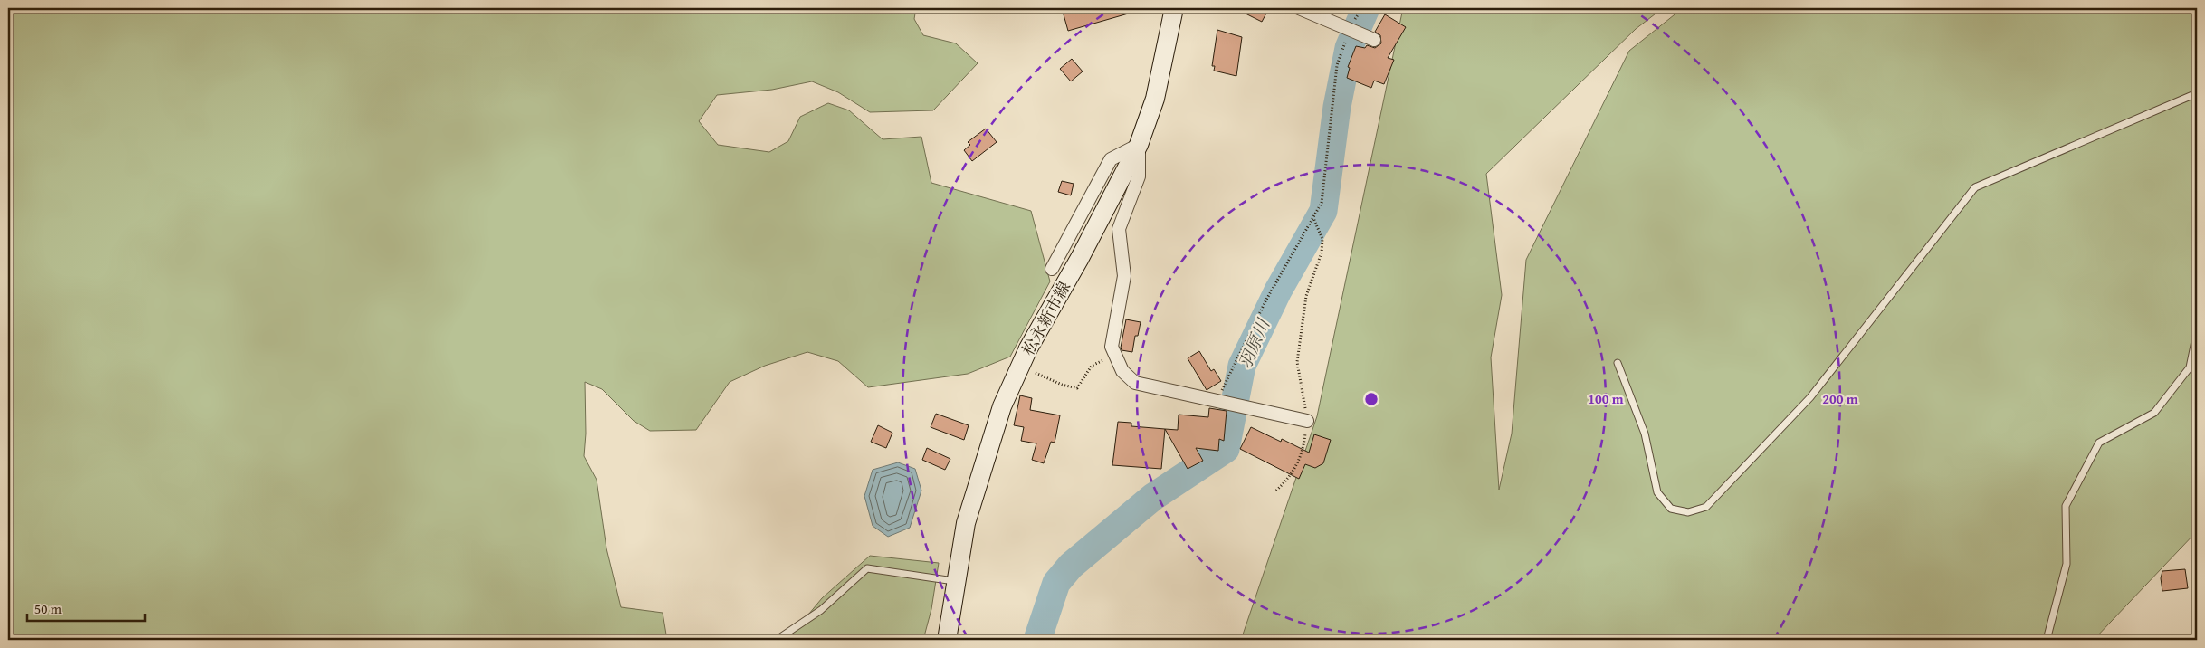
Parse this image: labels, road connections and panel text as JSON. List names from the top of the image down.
{
  "streets": {
    "main road": ["松永新市線"]
  },
  "water": ["羽原川"],
  "scale_bar": "50 m",
  "rings": ["100 m", "200 m"]
}
